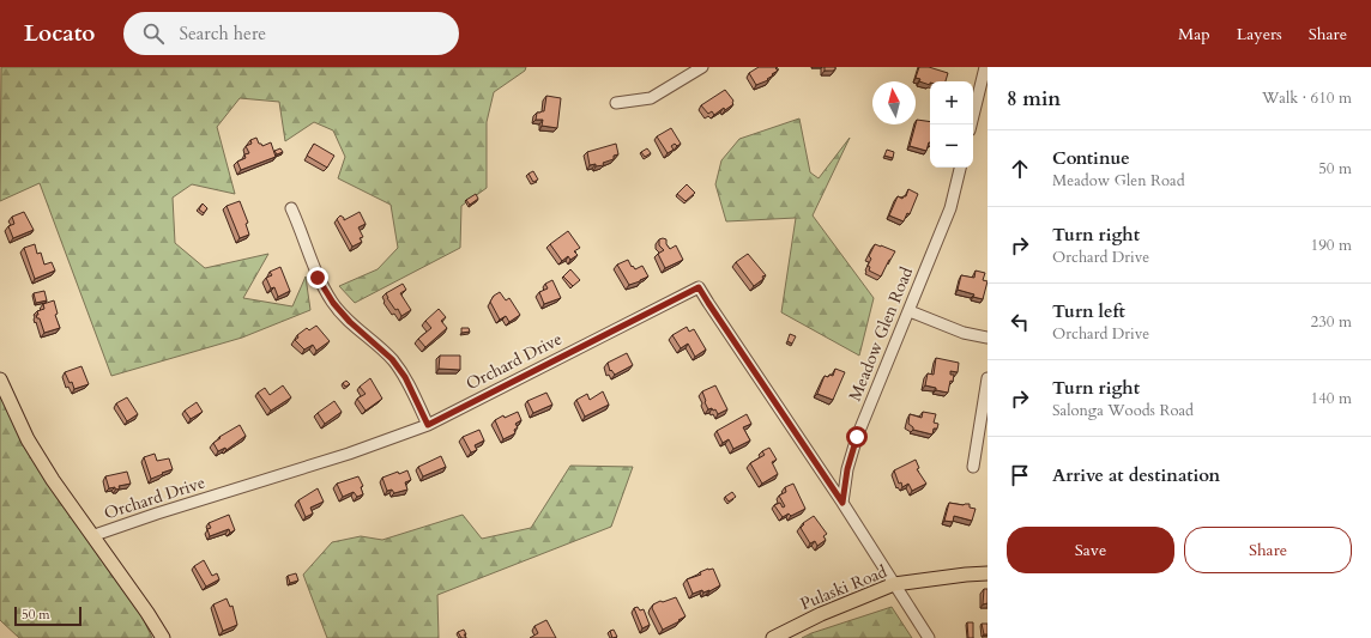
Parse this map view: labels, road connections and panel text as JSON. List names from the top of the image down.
{
  "streets": {
    "main road": ["Pulaski Road"],
    "street": ["Meadow Glen Road", "Orchard Drive"]
  },
  "crossings": [
    ["Meadow Glen Road", "Orchard Drive"]
  ],
  "scale_bar": "50 m",
  "north": "top",
  "page": {
    "header": "Locato",
    "search": "Search here",
    "nav": ["Map", "Layers", "Share"],
    "heading": ["8 min", "Walk · 610 m"],
    "map_buttons": ["+", "−"],
    "list": [
      ["Continue", "Meadow Glen Road", "50 m"],
      ["Turn right", "Orchard Drive", "190 m"],
      ["Turn left", "Orchard Drive", "230 m"],
      ["Turn right", "Salonga Woods Road", "140 m"],
      "Arrive at destination"
    ],
    "buttons": ["Save", "Share"],
    "scale": "50 m"
  }
}
